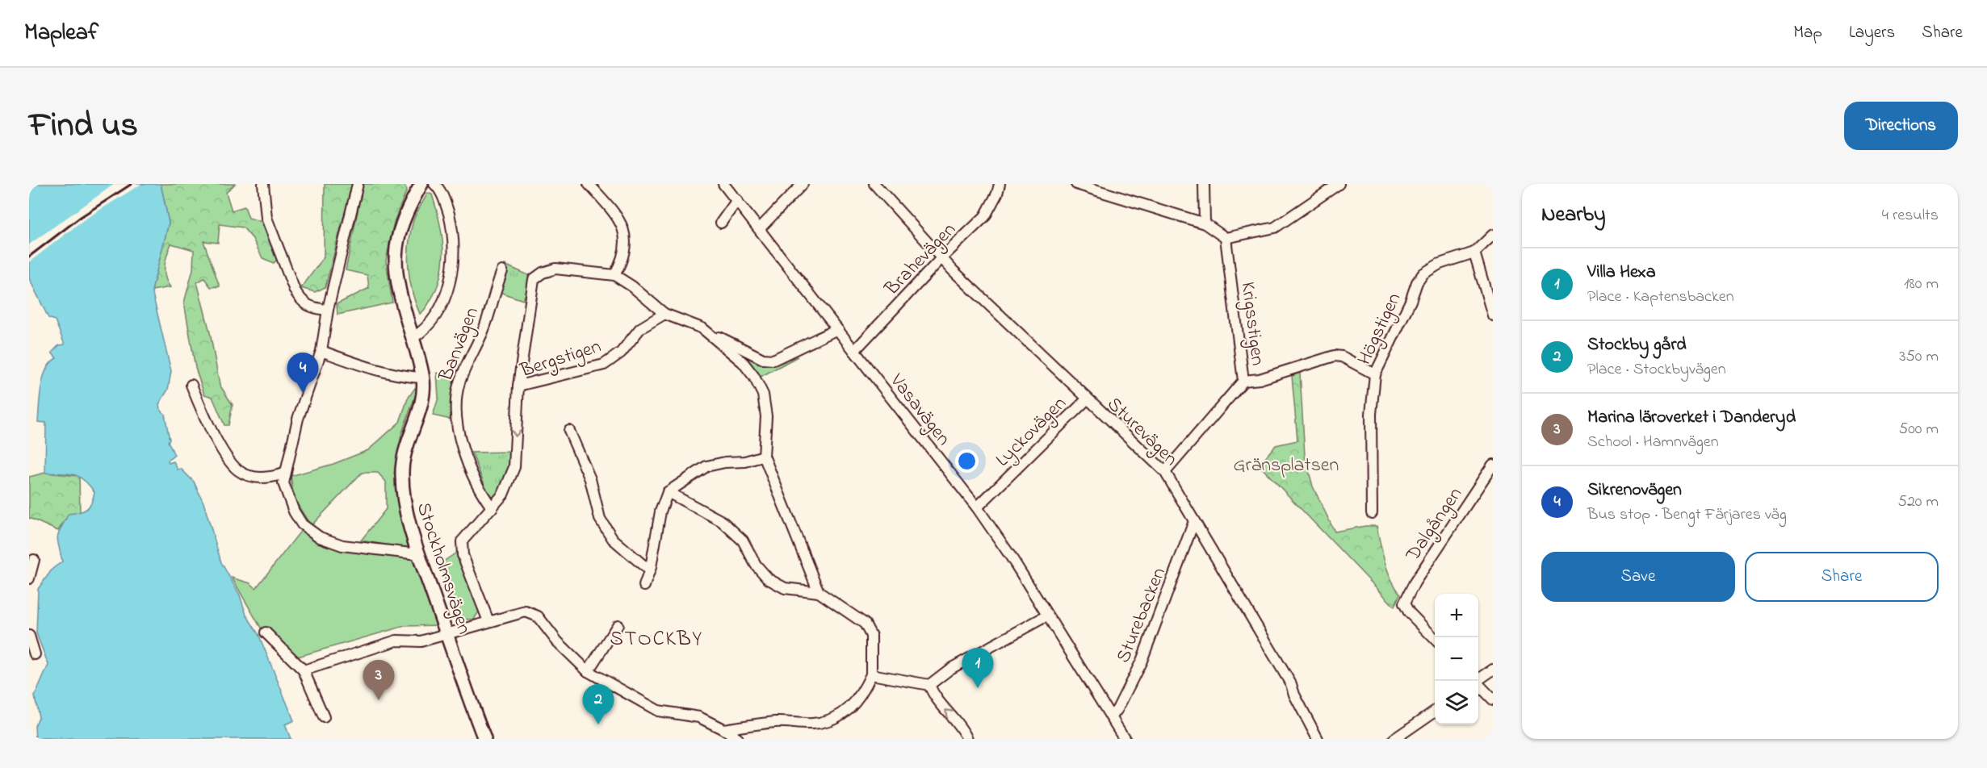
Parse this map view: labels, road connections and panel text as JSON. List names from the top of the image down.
{
  "streets": {
    "street": [
      "Brahevägen",
      "Krigsstigen",
      "Högstigen",
      "Banvägen",
      "Bergstigen",
      "Vasavägen",
      "Lyckovägen",
      "Sturevägen",
      "Dalgången",
      "Stockholmsvägen",
      "Sturebacken"
    ]
  },
  "crossings": [
    ["Brahevägen", "Vasavägen"],
    ["Brahevägen", "Sturevägen"],
    ["Krigsstigen", "Sturevägen"],
    ["Banvägen", "Bergstigen"],
    ["Vasavägen", "Lyckovägen"],
    ["Vasavägen", "Sturebacken"],
    ["Lyckovägen", "Sturevägen"],
    ["Sturevägen", "Sturebacken"]
  ],
  "districts": ["STOCKBY"],
  "parks": ["Gränsplatsen"],
  "page": {
    "header": "Mapleaf",
    "nav": ["Map", "Layers", "Share"],
    "title": "Find us",
    "buttons": [
      "Directions",
      ["Save", "Share"]
    ],
    "heading": ["Nearby", "4 results"],
    "list": [
      {
        "mark": "1",
        "name": "Villa Hexa",
        "note": "Place · Kaptensbacken",
        "value": "180 m"
      },
      {
        "mark": "2",
        "name": "Stockby gård",
        "note": "Place · Stockbyvägen",
        "value": "350 m"
      },
      {
        "mark": "3",
        "name": "Marina läroverket i Danderyd",
        "note": "School · Hamnvägen",
        "value": "500 m"
      },
      {
        "mark": "4",
        "name": "Sikrenovägen",
        "note": "Bus stop · Bengt Färjares väg",
        "value": "520 m"
      }
    ],
    "pins": [
      "4",
      "1",
      "3",
      "2"
    ],
    "map_buttons": ["+", "−"]
  }
}
